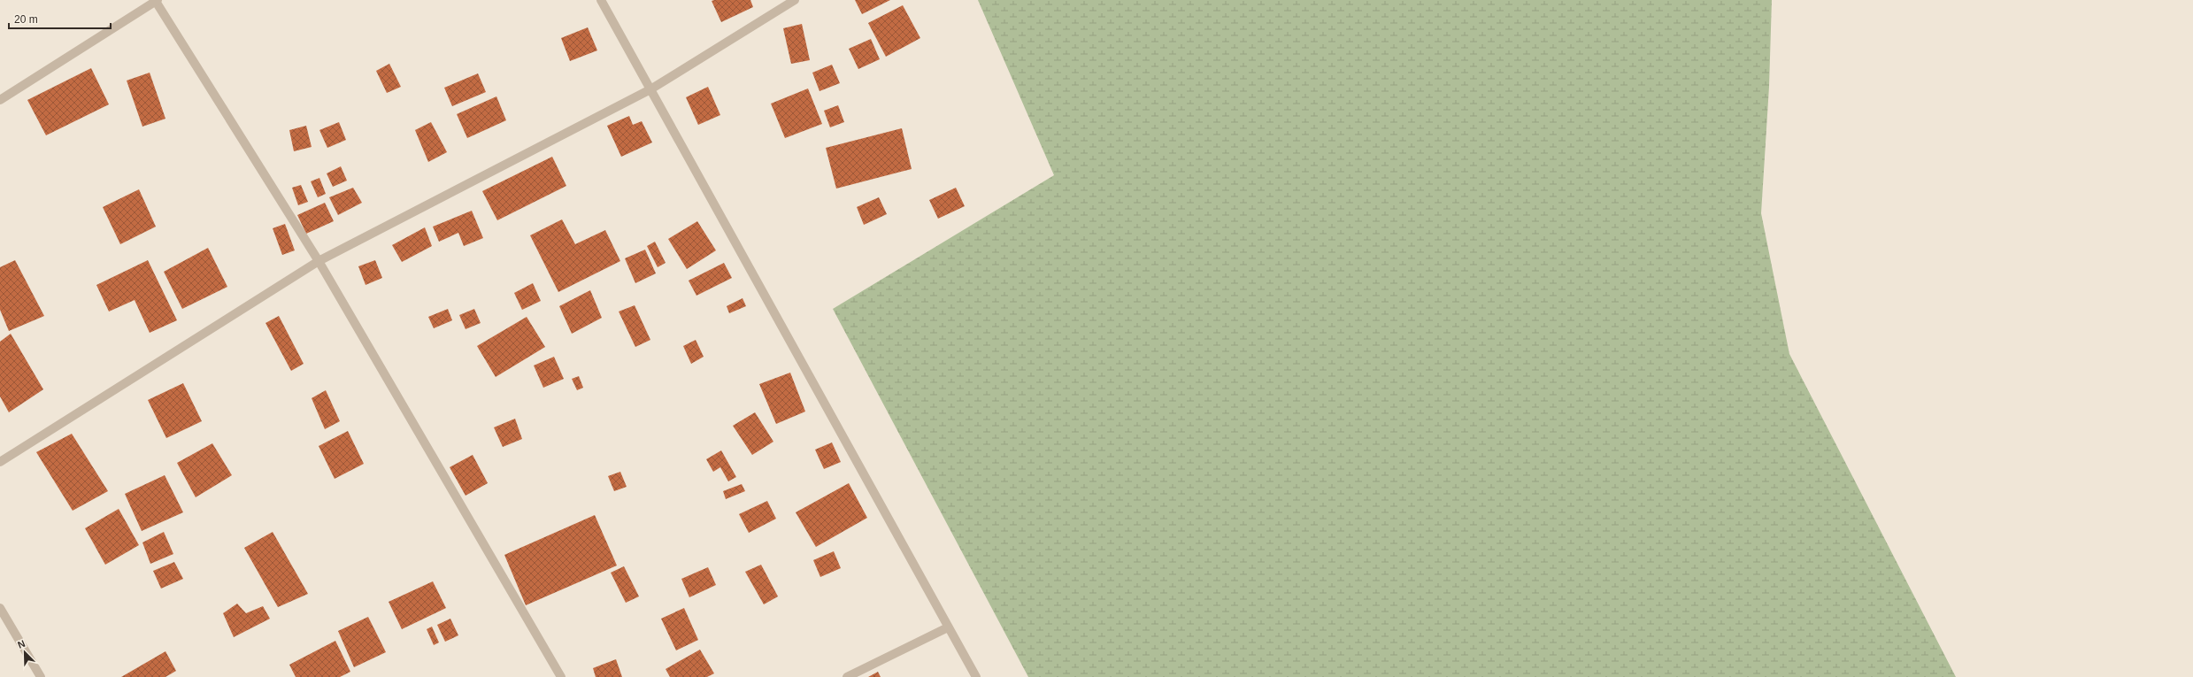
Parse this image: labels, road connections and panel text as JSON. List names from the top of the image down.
{
  "scale_bar": "20 m",
  "north": "top left"
}
